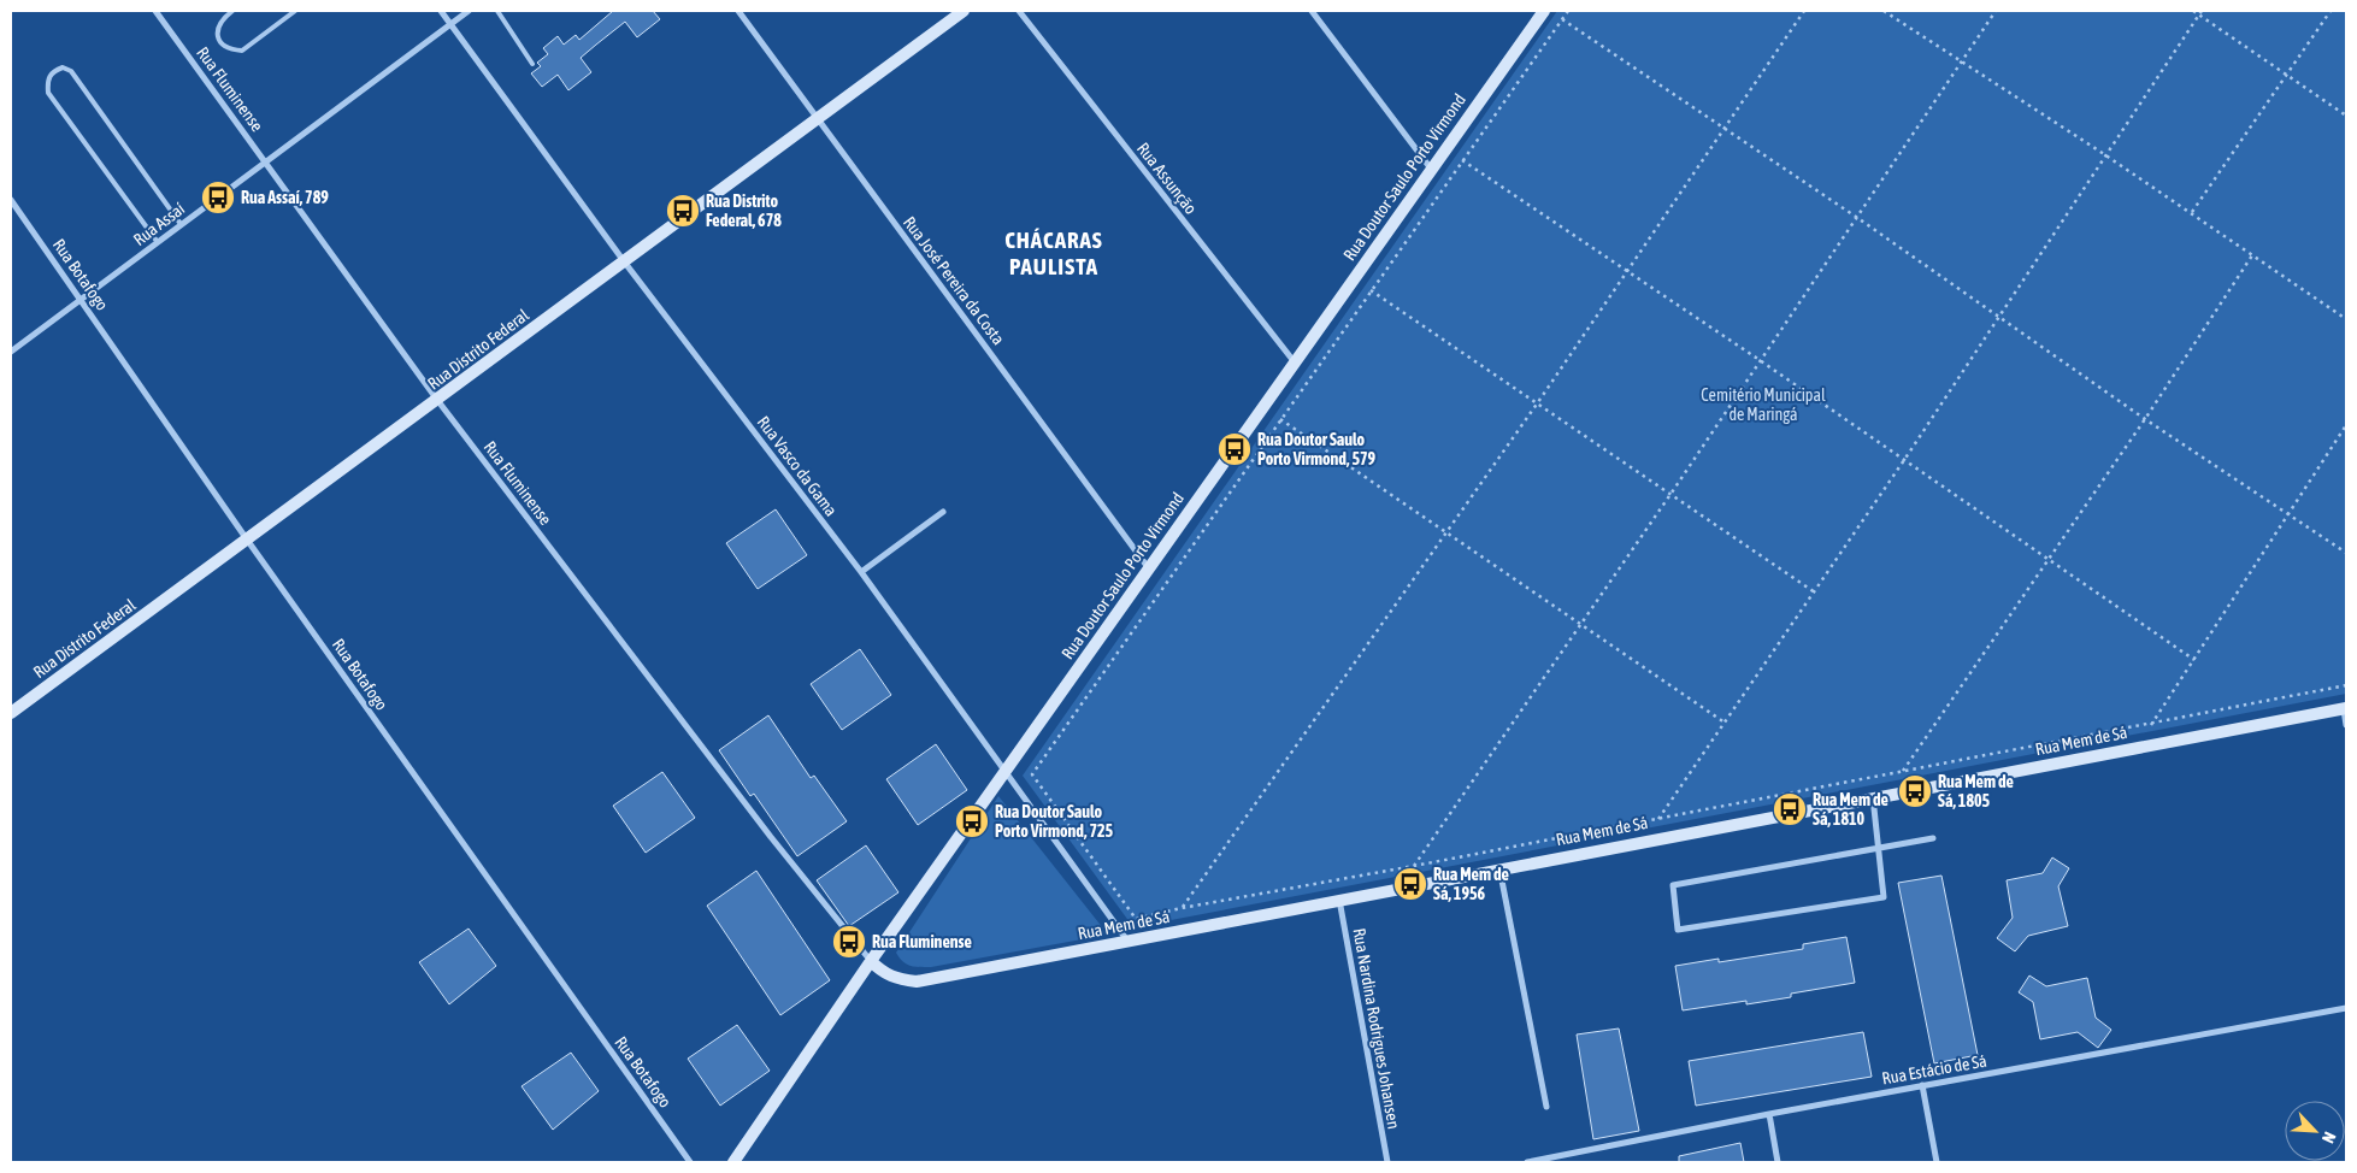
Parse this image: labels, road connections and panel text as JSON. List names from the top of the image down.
{
  "streets": {
    "street": [
      "Rua Fluminense",
      "Rua Doutor Saulo Porto Virmond",
      "Rua Assunção",
      "Rua Assaí",
      "Rua Botafogo",
      "Rua José Pereira da Costa",
      "Rua Distrito Federal",
      "Rua Vasco da Gama",
      "Rua Mem de Sá",
      "Rua Nardina Rodrigues Johansen",
      "Rua Estácio de Sá"
    ]
  },
  "crossings": [
    ["Rua Fluminense", "Rua Doutor Saulo Porto Virmond"],
    ["Rua Fluminense", "Rua Assaí"],
    ["Rua Fluminense", "Rua Distrito Federal"],
    ["Rua Fluminense", "Rua Mem de Sá"],
    ["Rua Doutor Saulo Porto Virmond", "Rua Assunção"],
    ["Rua Doutor Saulo Porto Virmond", "Rua José Pereira da Costa"],
    ["Rua Doutor Saulo Porto Virmond", "Rua Vasco da Gama"],
    ["Rua Doutor Saulo Porto Virmond", "Rua Mem de Sá"],
    ["Rua Assaí", "Rua Botafogo"],
    ["Rua Assaí", "Rua Vasco da Gama"],
    ["Rua Botafogo", "Rua Distrito Federal"],
    ["Rua José Pereira da Costa", "Rua Distrito Federal"],
    ["Rua Distrito Federal", "Rua Vasco da Gama"],
    ["Rua Vasco da Gama", "Rua Mem de Sá"],
    ["Rua Mem de Sá", "Rua Nardina Rodrigues Johansen"]
  ],
  "districts": ["CHÁCARAS PAULISTA"],
  "parks": ["Cemitério Municipal de Maringá"],
  "places": {
    "bus stop": [
      "Rua Assaí, 789",
      "Rua Distrito Federal, 678",
      "Rua Doutor Saulo Porto Virmond, 579",
      "Rua Mem de Sá, 1805",
      "Rua Mem de Sá, 1810",
      "Rua Doutor Saulo Porto Virmond, 725",
      "Rua Mem de Sá, 1956",
      "Rua Fluminense"
    ]
  },
  "north": "bottom right"
}
